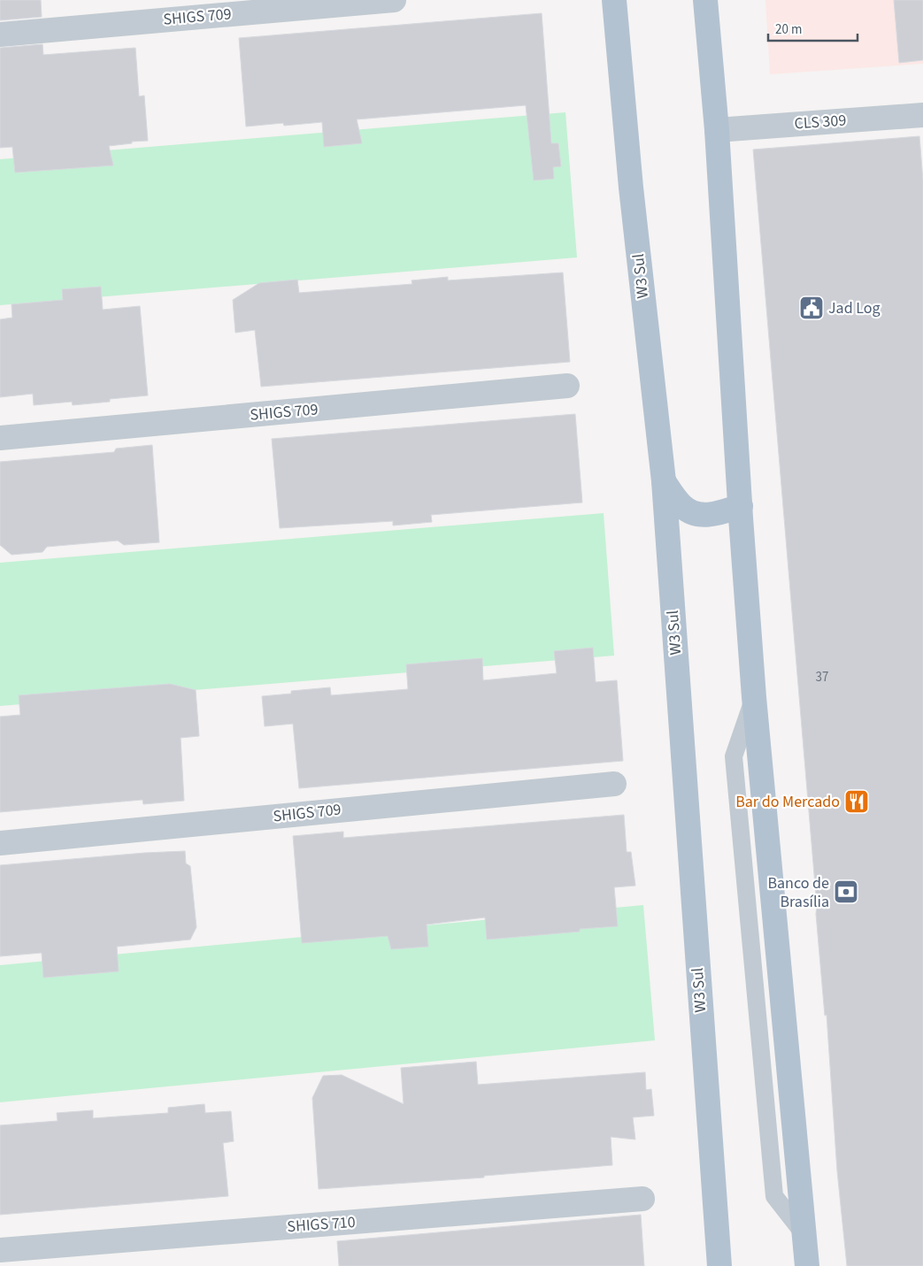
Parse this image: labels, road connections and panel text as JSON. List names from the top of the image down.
{
  "streets": {
    "main road": ["W3 Sul"],
    "street": ["SHIGS 709", "CLS 309", "SHIGS 710"]
  },
  "places": {
    "public building": ["Jad Log"],
    "restaurant": ["Bar do Mercado"],
    "bank": ["Banco de Brasília"]
  },
  "house_numbers": ["37"],
  "scale_bar": "20 m"
}
